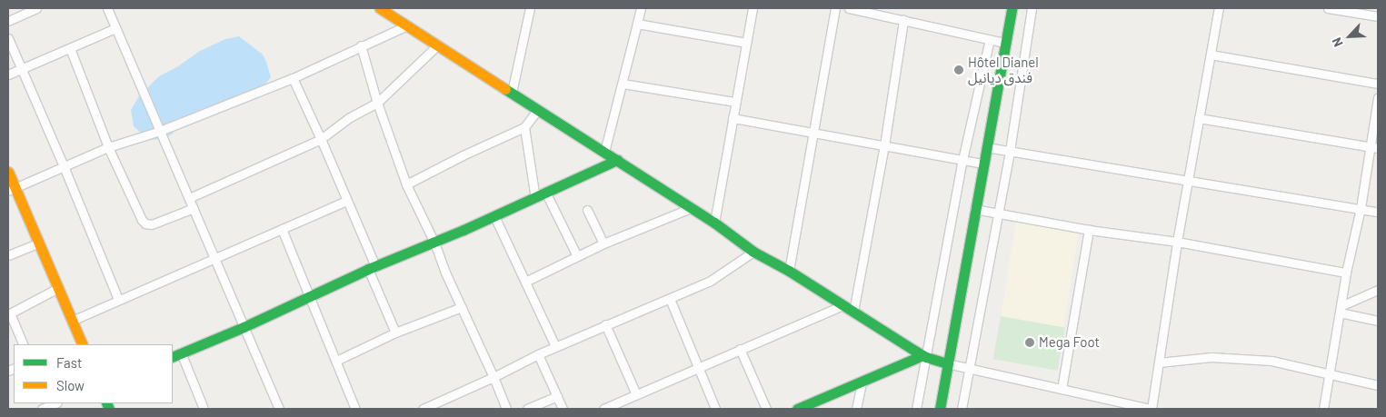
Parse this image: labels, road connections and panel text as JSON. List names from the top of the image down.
{
  "places": ["Hôtel Dianel فندق ديانيل", "Mega Foot"],
  "legend": ["Fast", "Slow"],
  "north": "bottom left"
}
